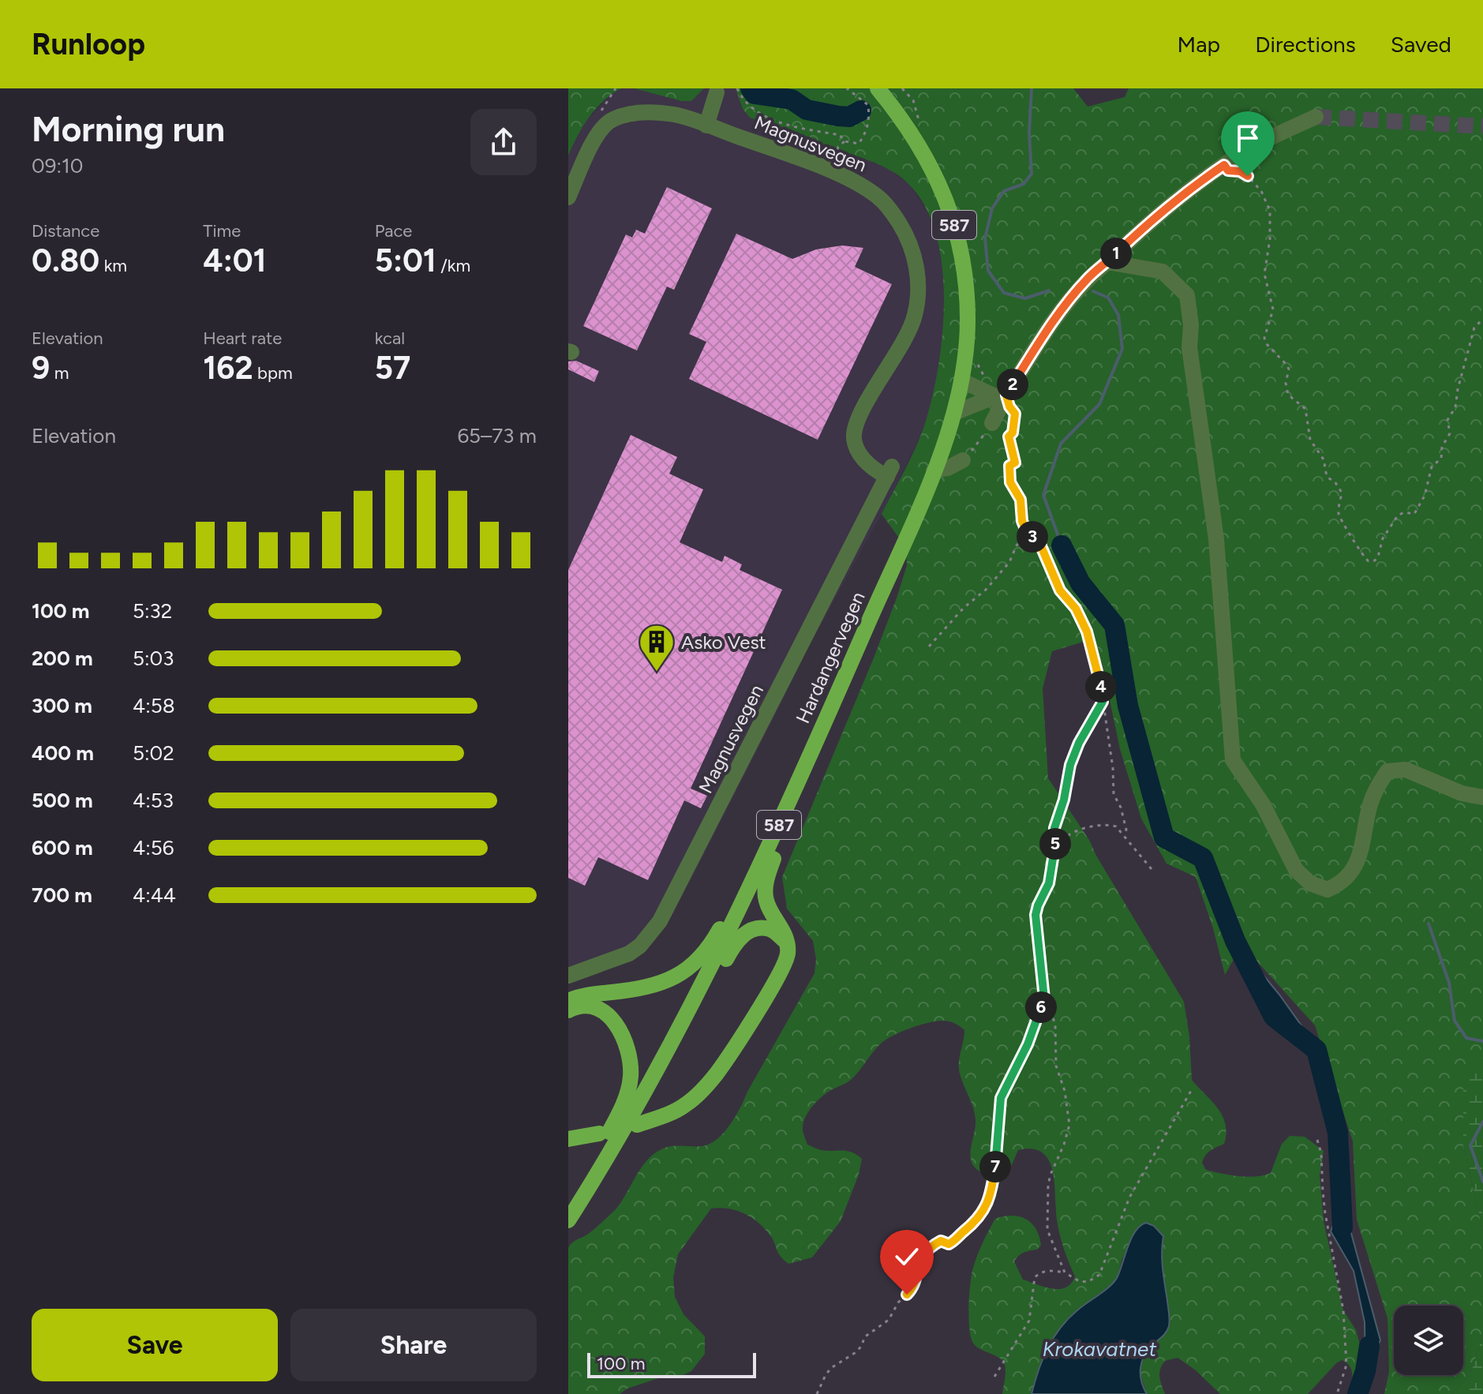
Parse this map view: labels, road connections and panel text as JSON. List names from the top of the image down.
{
  "streets": {
    "main road": ["587", "Hardangervegen"],
    "lane": ["Magnusvegen"]
  },
  "crossings": [
    ["587", "Hardangervegen"]
  ],
  "water": ["Krokavatnet"],
  "places": {
    "building": ["Asko Vest"]
  },
  "scale_bar": "100 m",
  "page": {
    "header": "Runloop",
    "nav": ["Map", "Directions", "Saved"],
    "heading": ["Morning run", "09:10"],
    "stats": [
      ["Distance", "0.80 km"],
      ["Time", "4:01"],
      ["Pace", "5:01 /km"],
      ["Elevation", "9 m"],
      ["Heart rate", "162 bpm"],
      ["kcal", "57"]
    ],
    "pins": [
      "1",
      "2",
      "3",
      "4",
      "5",
      "6",
      "7"
    ],
    "chart": ["Elevation", "65–73 m"],
    "list": [
      {
        "name": "100 m",
        "note": "5:32"
      },
      {
        "name": "200 m",
        "note": "5:03"
      },
      {
        "name": "300 m",
        "note": "4:58"
      },
      {
        "name": "400 m",
        "note": "5:02"
      },
      {
        "name": "500 m",
        "note": "4:53"
      },
      {
        "name": "600 m",
        "note": "4:56"
      },
      {
        "name": "700 m",
        "note": "4:44"
      }
    ],
    "buttons": ["Save", "Share"],
    "scale": "100 m"
  }
}
